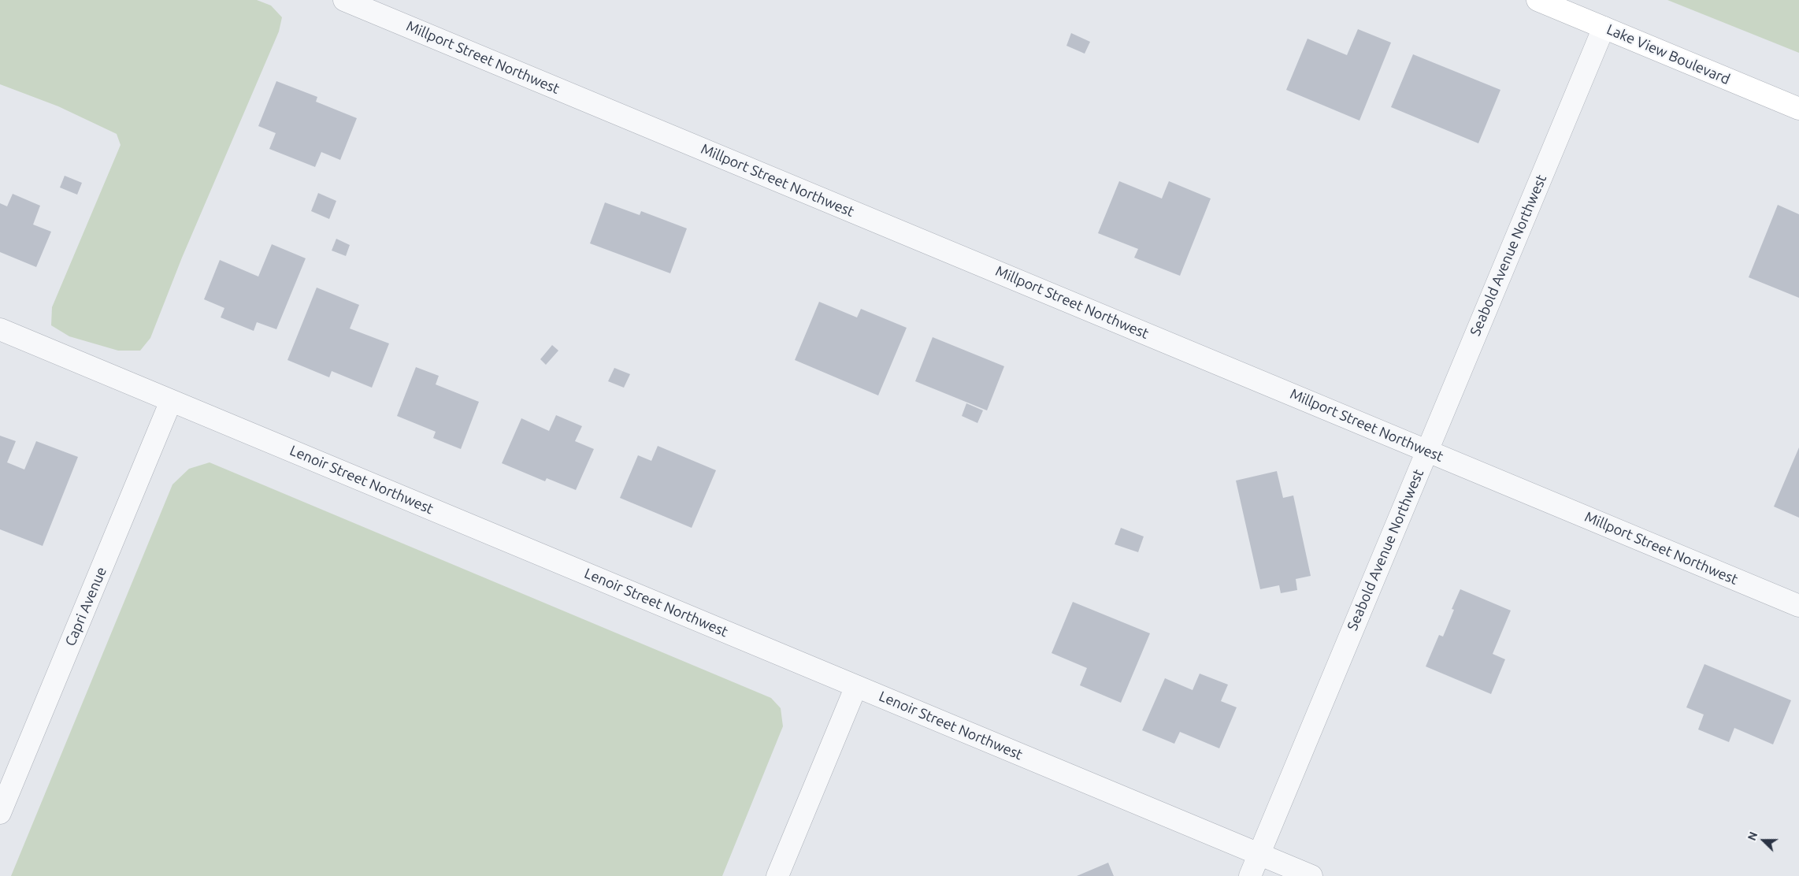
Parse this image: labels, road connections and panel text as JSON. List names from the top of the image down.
{
  "streets": {
    "street": [
      "Lake View Boulevard",
      "Millport Street Northwest",
      "Seabold Avenue Northwest",
      "Lenoir Street Northwest",
      "Capri Avenue"
    ]
  },
  "crossings": [
    ["Lake View Boulevard", "Seabold Avenue Northwest"],
    ["Millport Street Northwest", "Seabold Avenue Northwest"],
    ["Seabold Avenue Northwest", "Lenoir Street Northwest"],
    ["Lenoir Street Northwest", "Capri Avenue"]
  ],
  "north": "left"
}
